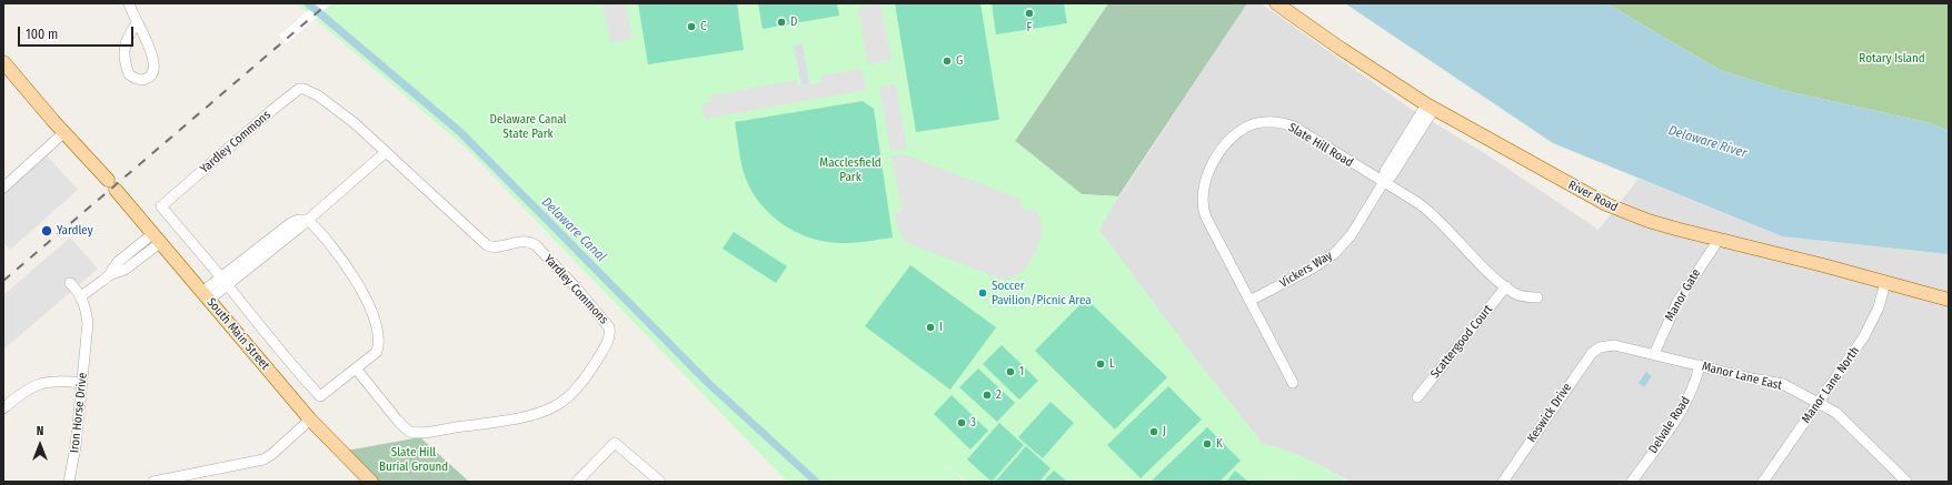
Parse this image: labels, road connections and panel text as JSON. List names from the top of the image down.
{
  "streets": {
    "main road": ["River Road", "South Main Street"],
    "street": [
      "Yardley Commons",
      "Slate Hill Road",
      "Vickers Way",
      "Manor Gate",
      "Scattergood Court",
      "Manor Lane East",
      "Manor Lane North",
      "Iron Horse Drive",
      "Keswick Drive",
      "Delvale Road"
    ]
  },
  "crossings": [
    ["Slate Hill Road", "Vickers Way"],
    ["Slate Hill Road", "Scattergood Court"],
    ["River Road", "Vickers Way"],
    ["River Road", "Manor Gate"],
    ["River Road", "Manor Lane North"],
    ["Manor Gate", "Manor Lane East"],
    ["Manor Lane East", "Manor Lane North"],
    ["Manor Lane East", "Keswick Drive"],
    ["Manor Lane East", "Delvale Road"]
  ],
  "water": ["Delaware River", "Delaware Canal"],
  "parks": [
    "Rotary Island",
    "Delaware Canal State Park",
    "Macclesfield Park",
    "Slate Hill Burial Ground"
  ],
  "places": [
    "F",
    "D",
    "C",
    "G",
    "Yardley",
    "Soccer Pavilion/Picnic Area",
    "I",
    "L",
    "1",
    "2",
    "3",
    "J",
    "K"
  ],
  "scale_bar": "100 m",
  "north": "top"
}
